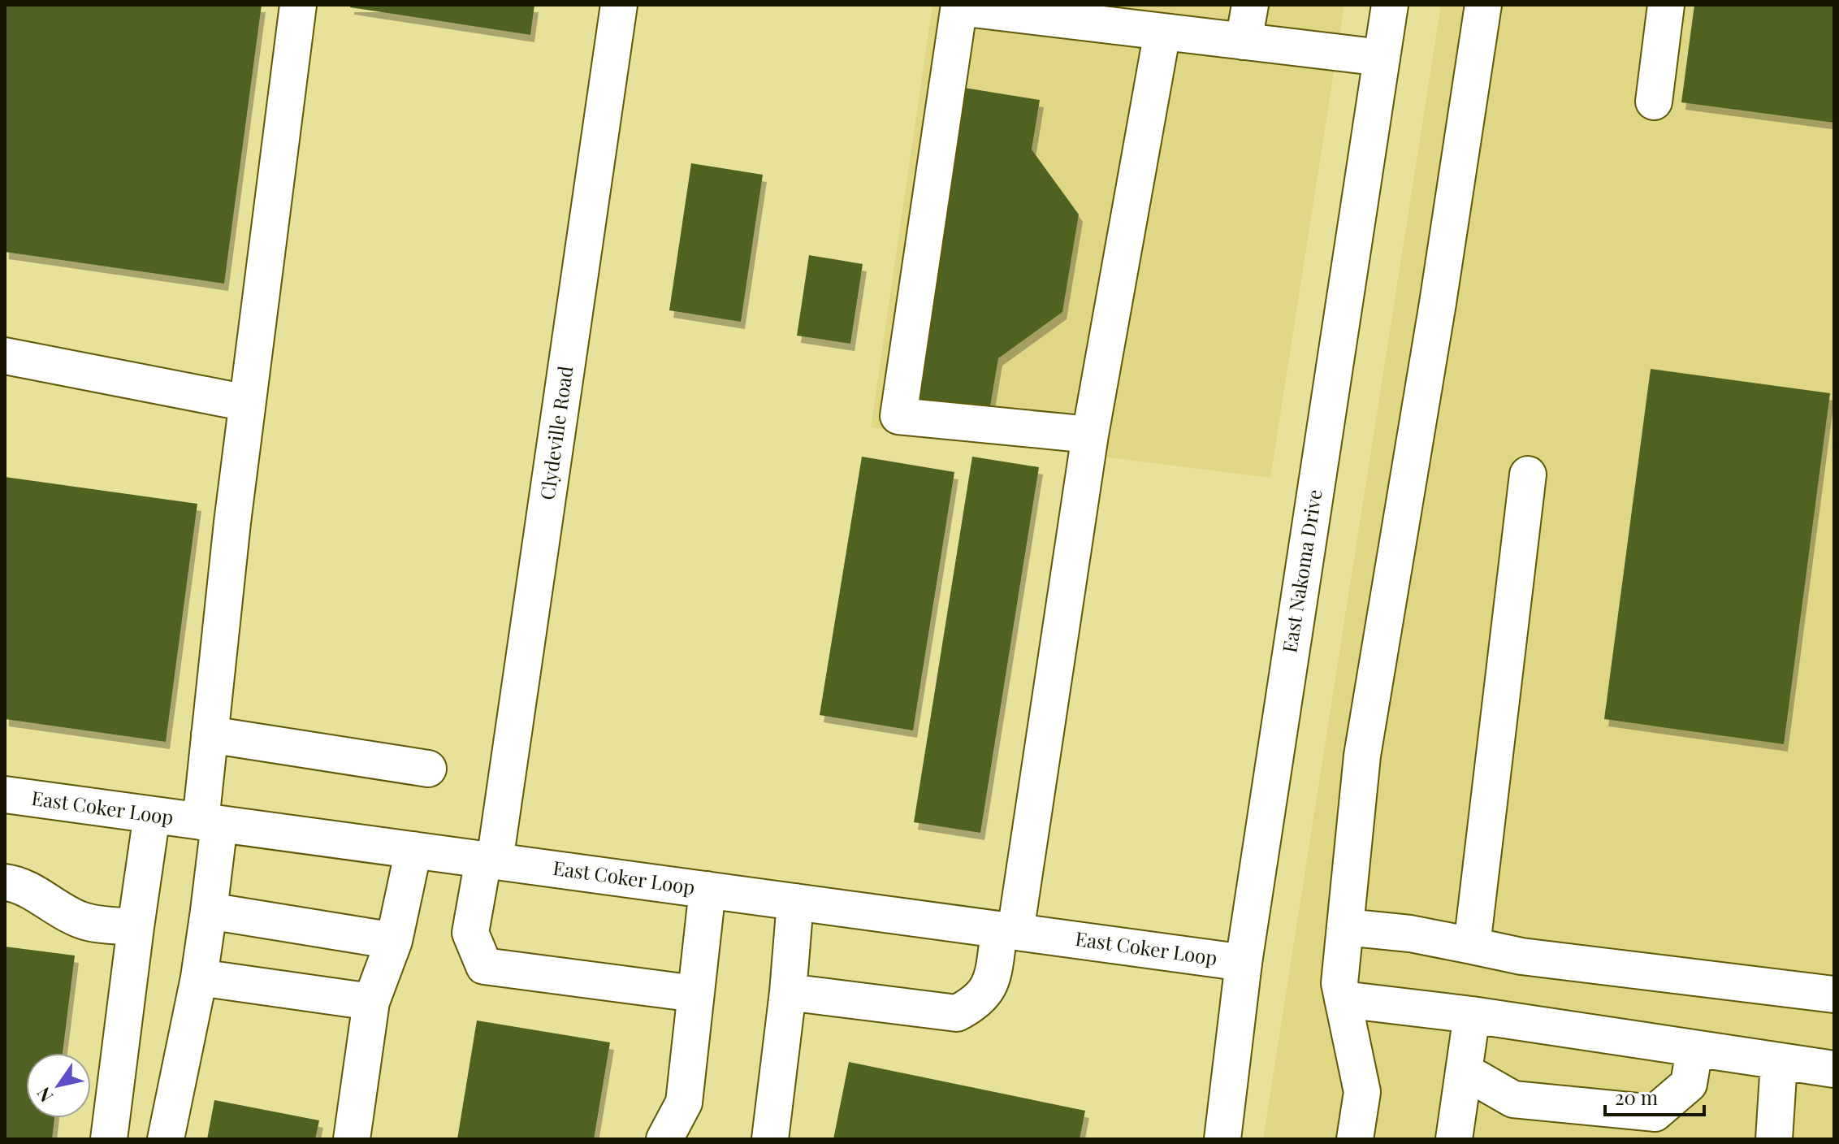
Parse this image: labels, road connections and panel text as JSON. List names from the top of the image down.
{
  "streets": {
    "street": ["Clydeville Road", "East Nakoma Drive", "East Coker Loop"]
  },
  "crossings": [
    ["Clydeville Road", "East Coker Loop"],
    ["East Nakoma Drive", "East Coker Loop"]
  ],
  "scale_bar": "20 m",
  "north": "bottom left"
}
